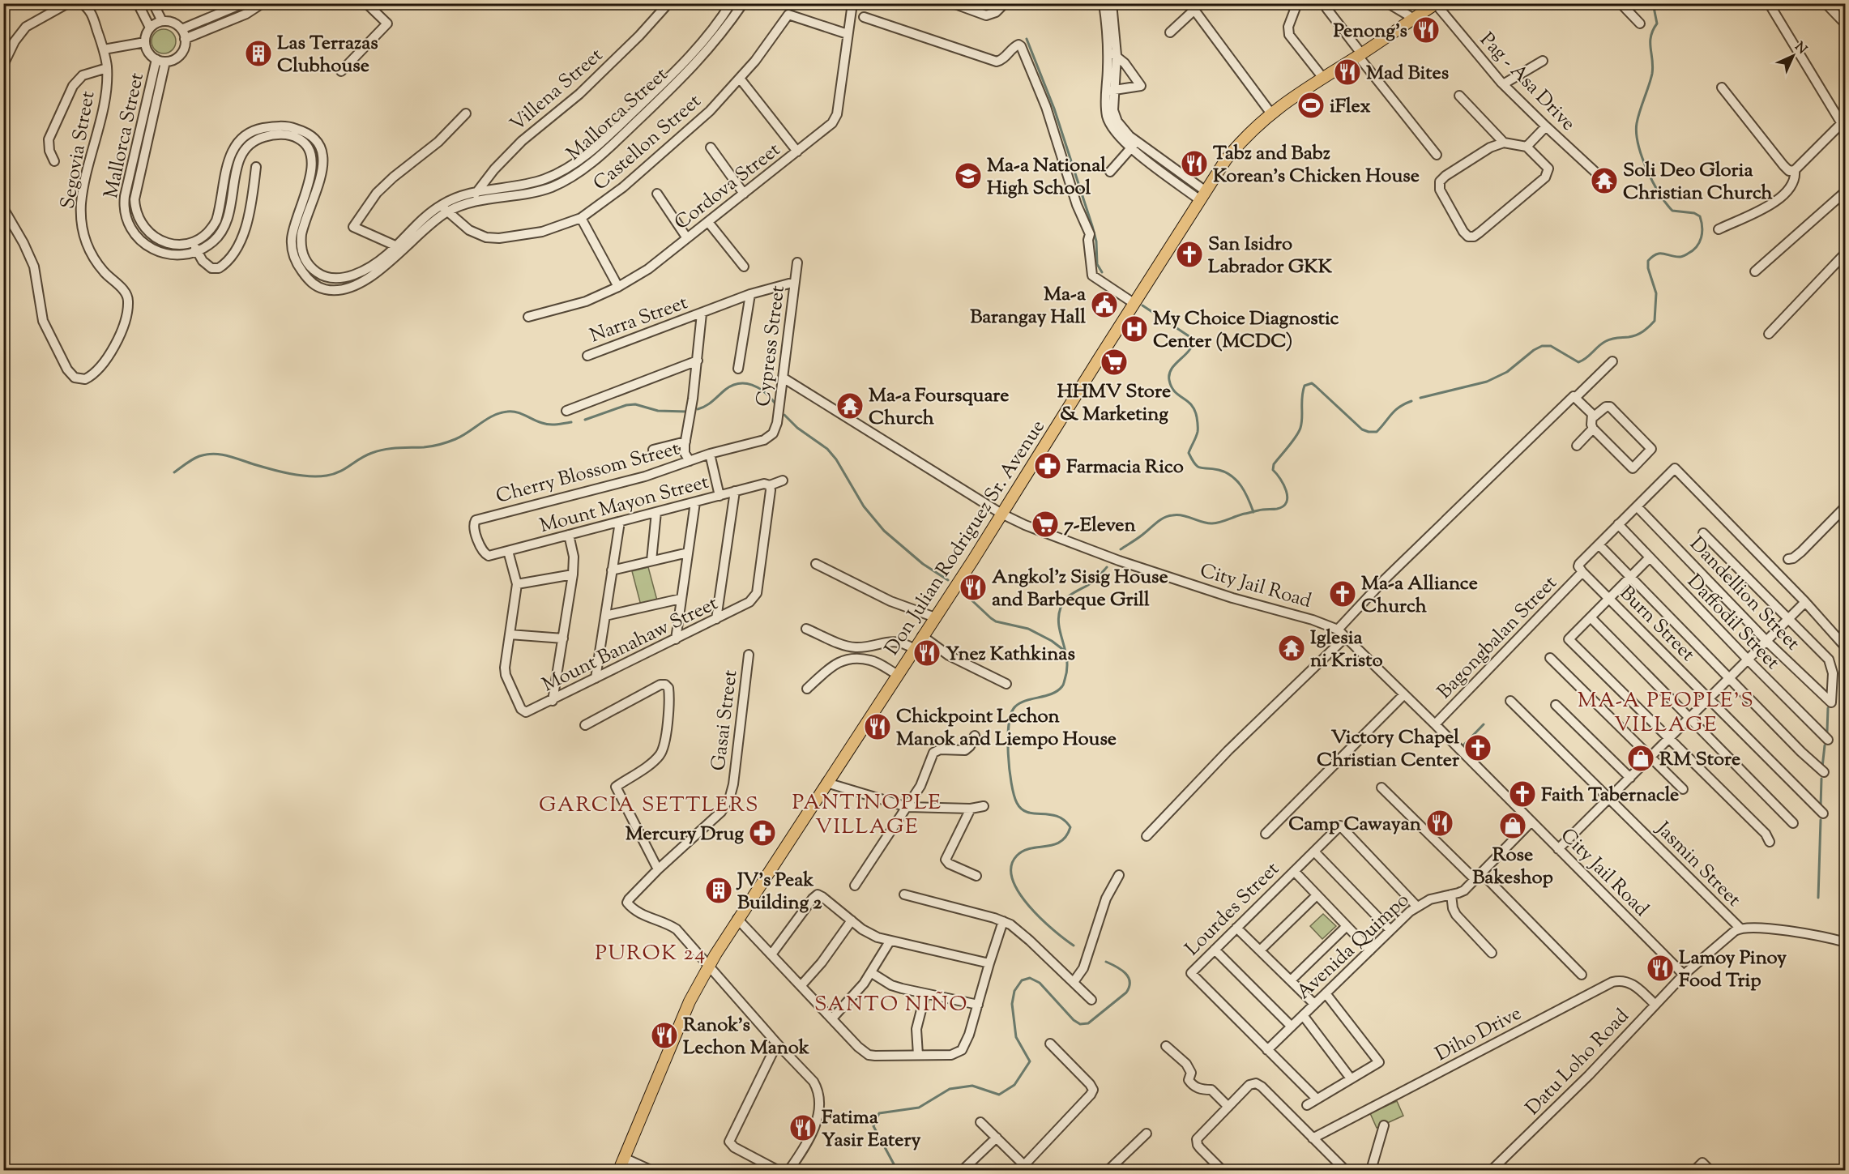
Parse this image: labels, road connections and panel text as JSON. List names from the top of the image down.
{
  "streets": {
    "main road": ["Don Julian Rodriguez Sr. Avenue"],
    "street": [
      "Pag - Asa Drive",
      "Villena Street",
      "Mallorca Street",
      "Castellon Street",
      "Segovia Street",
      "Cordova Street",
      "Narra Street",
      "Cypress Street",
      "Cherry Blossom Street",
      "Mount Mayon Street",
      "City Jail Road",
      "Dandellion Street",
      "Daffodil Street",
      "Burn Street",
      "Bagongbalan Street",
      "Mount Banahaw Street",
      "Gasai Street",
      "Jasmin Street",
      "Lourdes Street",
      "Avenida Quimpo",
      "Diho Drive",
      "Datu Loho Road"
    ]
  },
  "crossings": [
    ["Pag - Asa Drive", "Don Julian Rodriguez Sr. Avenue"],
    ["Villena Street", "Mallorca Street"],
    ["Mallorca Street", "Castellon Street"],
    ["Castellon Street", "Cordova Street"],
    ["Narra Street", "Cypress Street"],
    ["Cypress Street", "Cherry Blossom Street"],
    ["Cypress Street", "City Jail Road"],
    ["Cherry Blossom Street", "Mount Mayon Street"],
    ["Mount Mayon Street", "Mount Banahaw Street"],
    ["Don Julian Rodriguez Sr. Avenue", "City Jail Road"],
    ["Don Julian Rodriguez Sr. Avenue", "Gasai Street"],
    ["City Jail Road", "Bagongbalan Street"],
    ["City Jail Road", "Avenida Quimpo"],
    ["City Jail Road", "Datu Loho Road"],
    ["Burn Street", "Bagongbalan Street"],
    ["Lourdes Street", "Avenida Quimpo"],
    ["Diho Drive", "Datu Loho Road"]
  ],
  "districts": [
    "MA-A PEOPLE'S VILLAGE",
    "PANTINOPLE VILLAGE",
    "GARCIA SETTLERS",
    "PUROK 24",
    "SANTO NIÑO"
  ],
  "places": {
    "restaurant": [
      "Penong's",
      "Mad Bites",
      "Tabz and Babz Korean's Chicken House",
      "Angkol'z Sisig House and Barbeque Grill",
      "Ynez Kathkinas",
      "Chickpoint Lechon Manok and Liempo House",
      "Camp Cawayan",
      "Lamoy Pinoy Food Trip",
      "Ranok's Lechon Manok",
      "Fatima Yasir Eatery"
    ],
    "building": ["Las Terrazas Clubhouse", "JV's Peak Building 2"],
    "sports": ["iFlex"],
    "school or university": ["Ma-a National High School"],
    "temple": ["Soli Deo Gloria Christian Church", "Ma-a Foursquare Church", "Iglesia ni Kristo"],
    "church": [
      "San Isidro Labrador GKK",
      "Ma-a Alliance Church",
      "Victory Chapel Christian Center",
      "Faith Tabernacle"
    ],
    "public building": ["Ma-a Barangay Hall"],
    "hospital": ["My Choice Diagnostic Center (MCDC)"],
    "supermarket": ["HHMV Store & Marketing", "7-Eleven"],
    "pharmacy": ["Farmacia Rico", "Mercury Drug"],
    "shop": ["RM Store", "Rose Bakeshop"]
  },
  "north": "top right"
}
